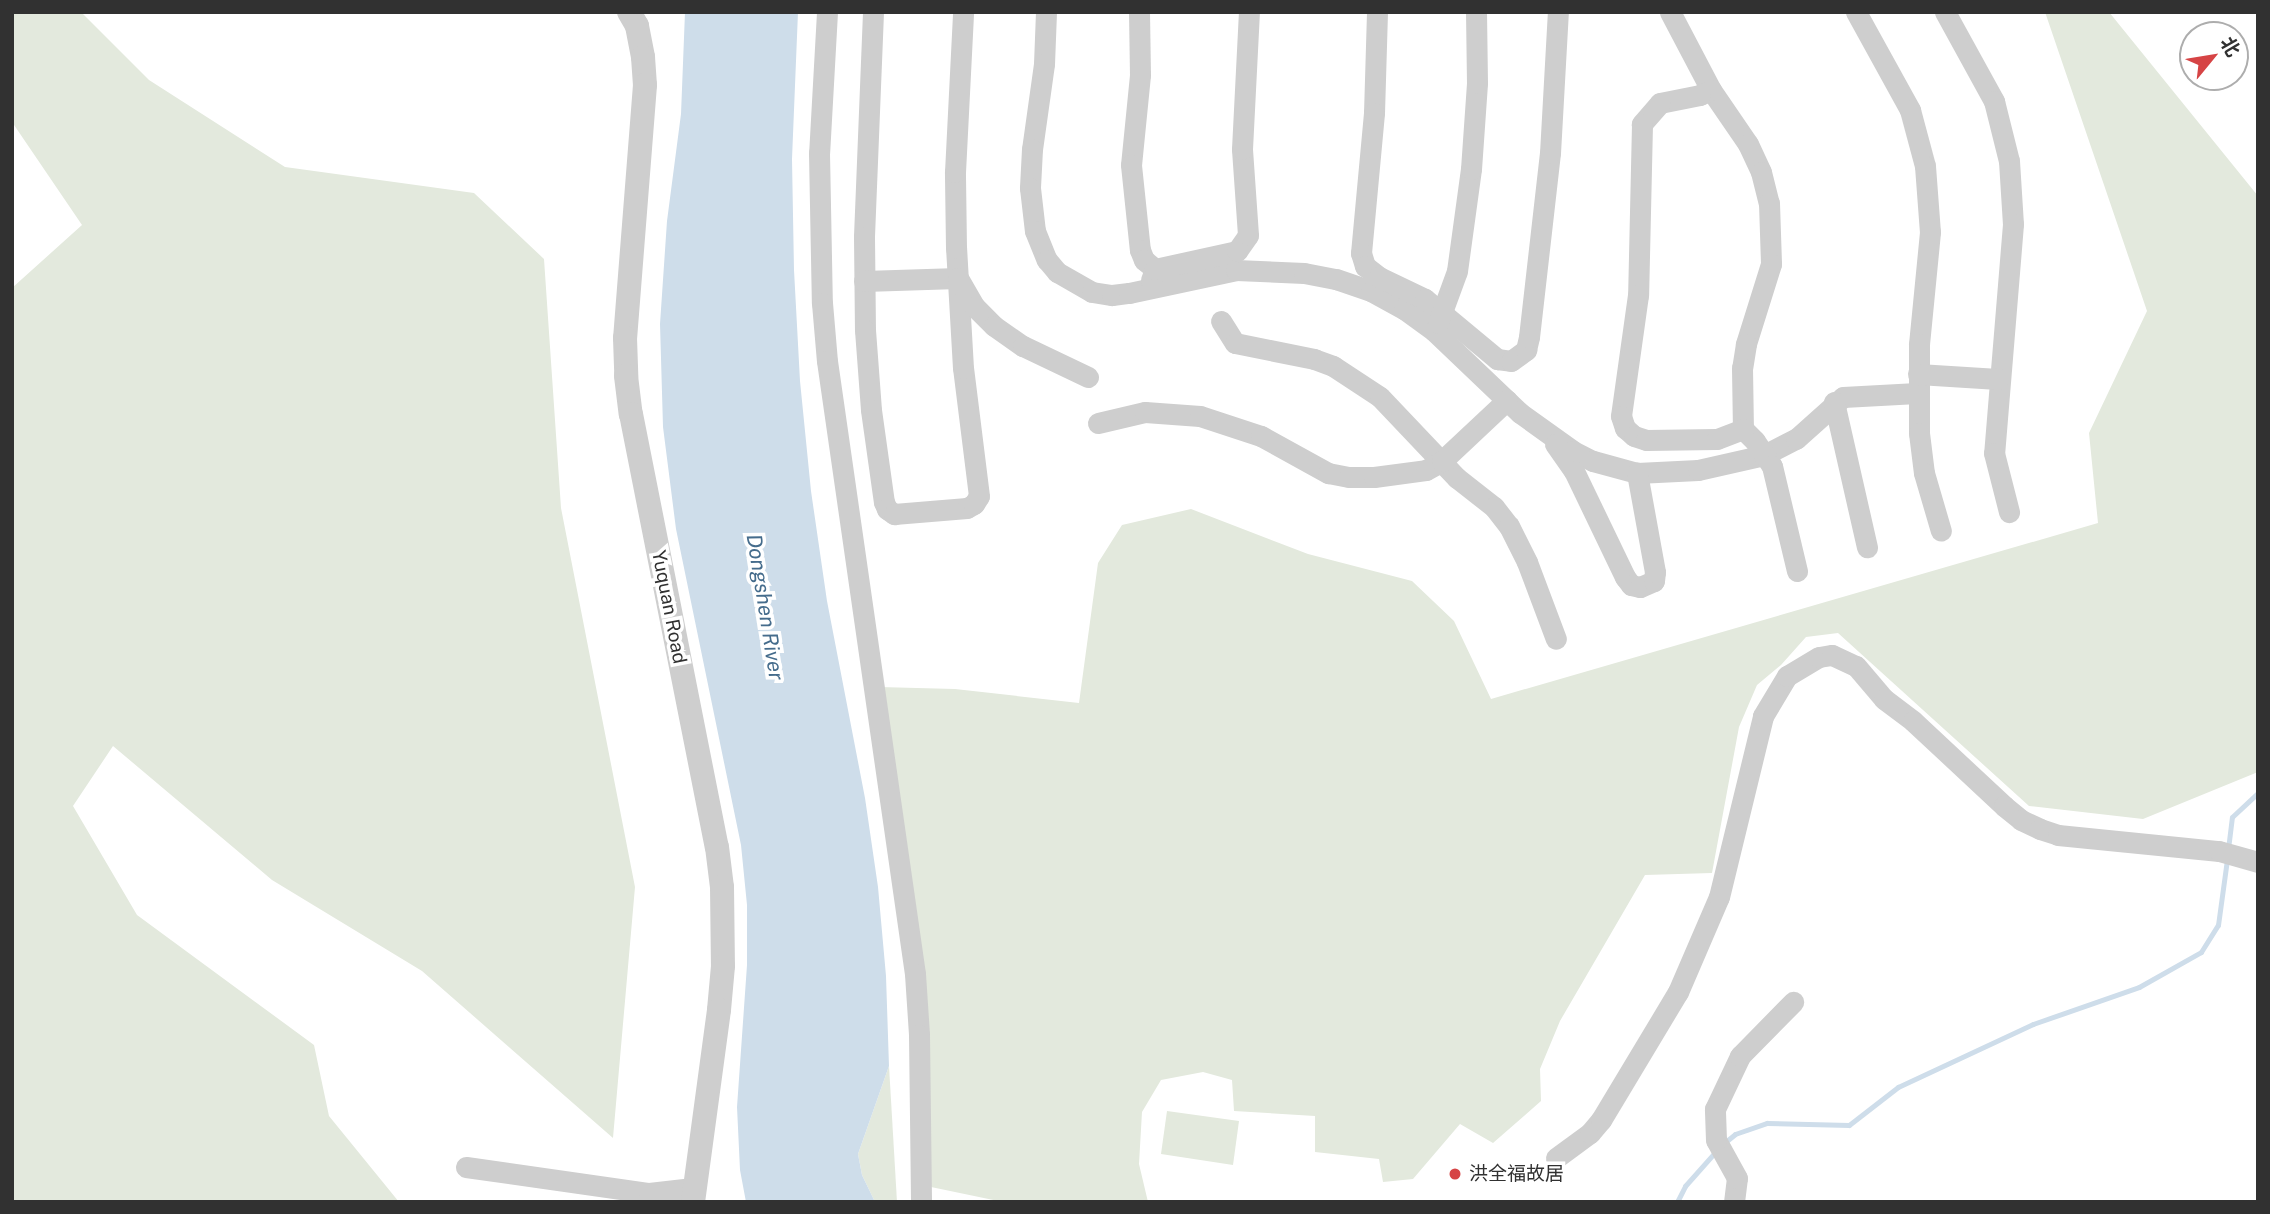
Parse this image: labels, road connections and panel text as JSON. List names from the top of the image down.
{
  "streets": {
    "street": ["Yuquan Road"]
  },
  "water": ["Dongshen River"],
  "places": ["洪全福故居"],
  "north": "top right"
}
